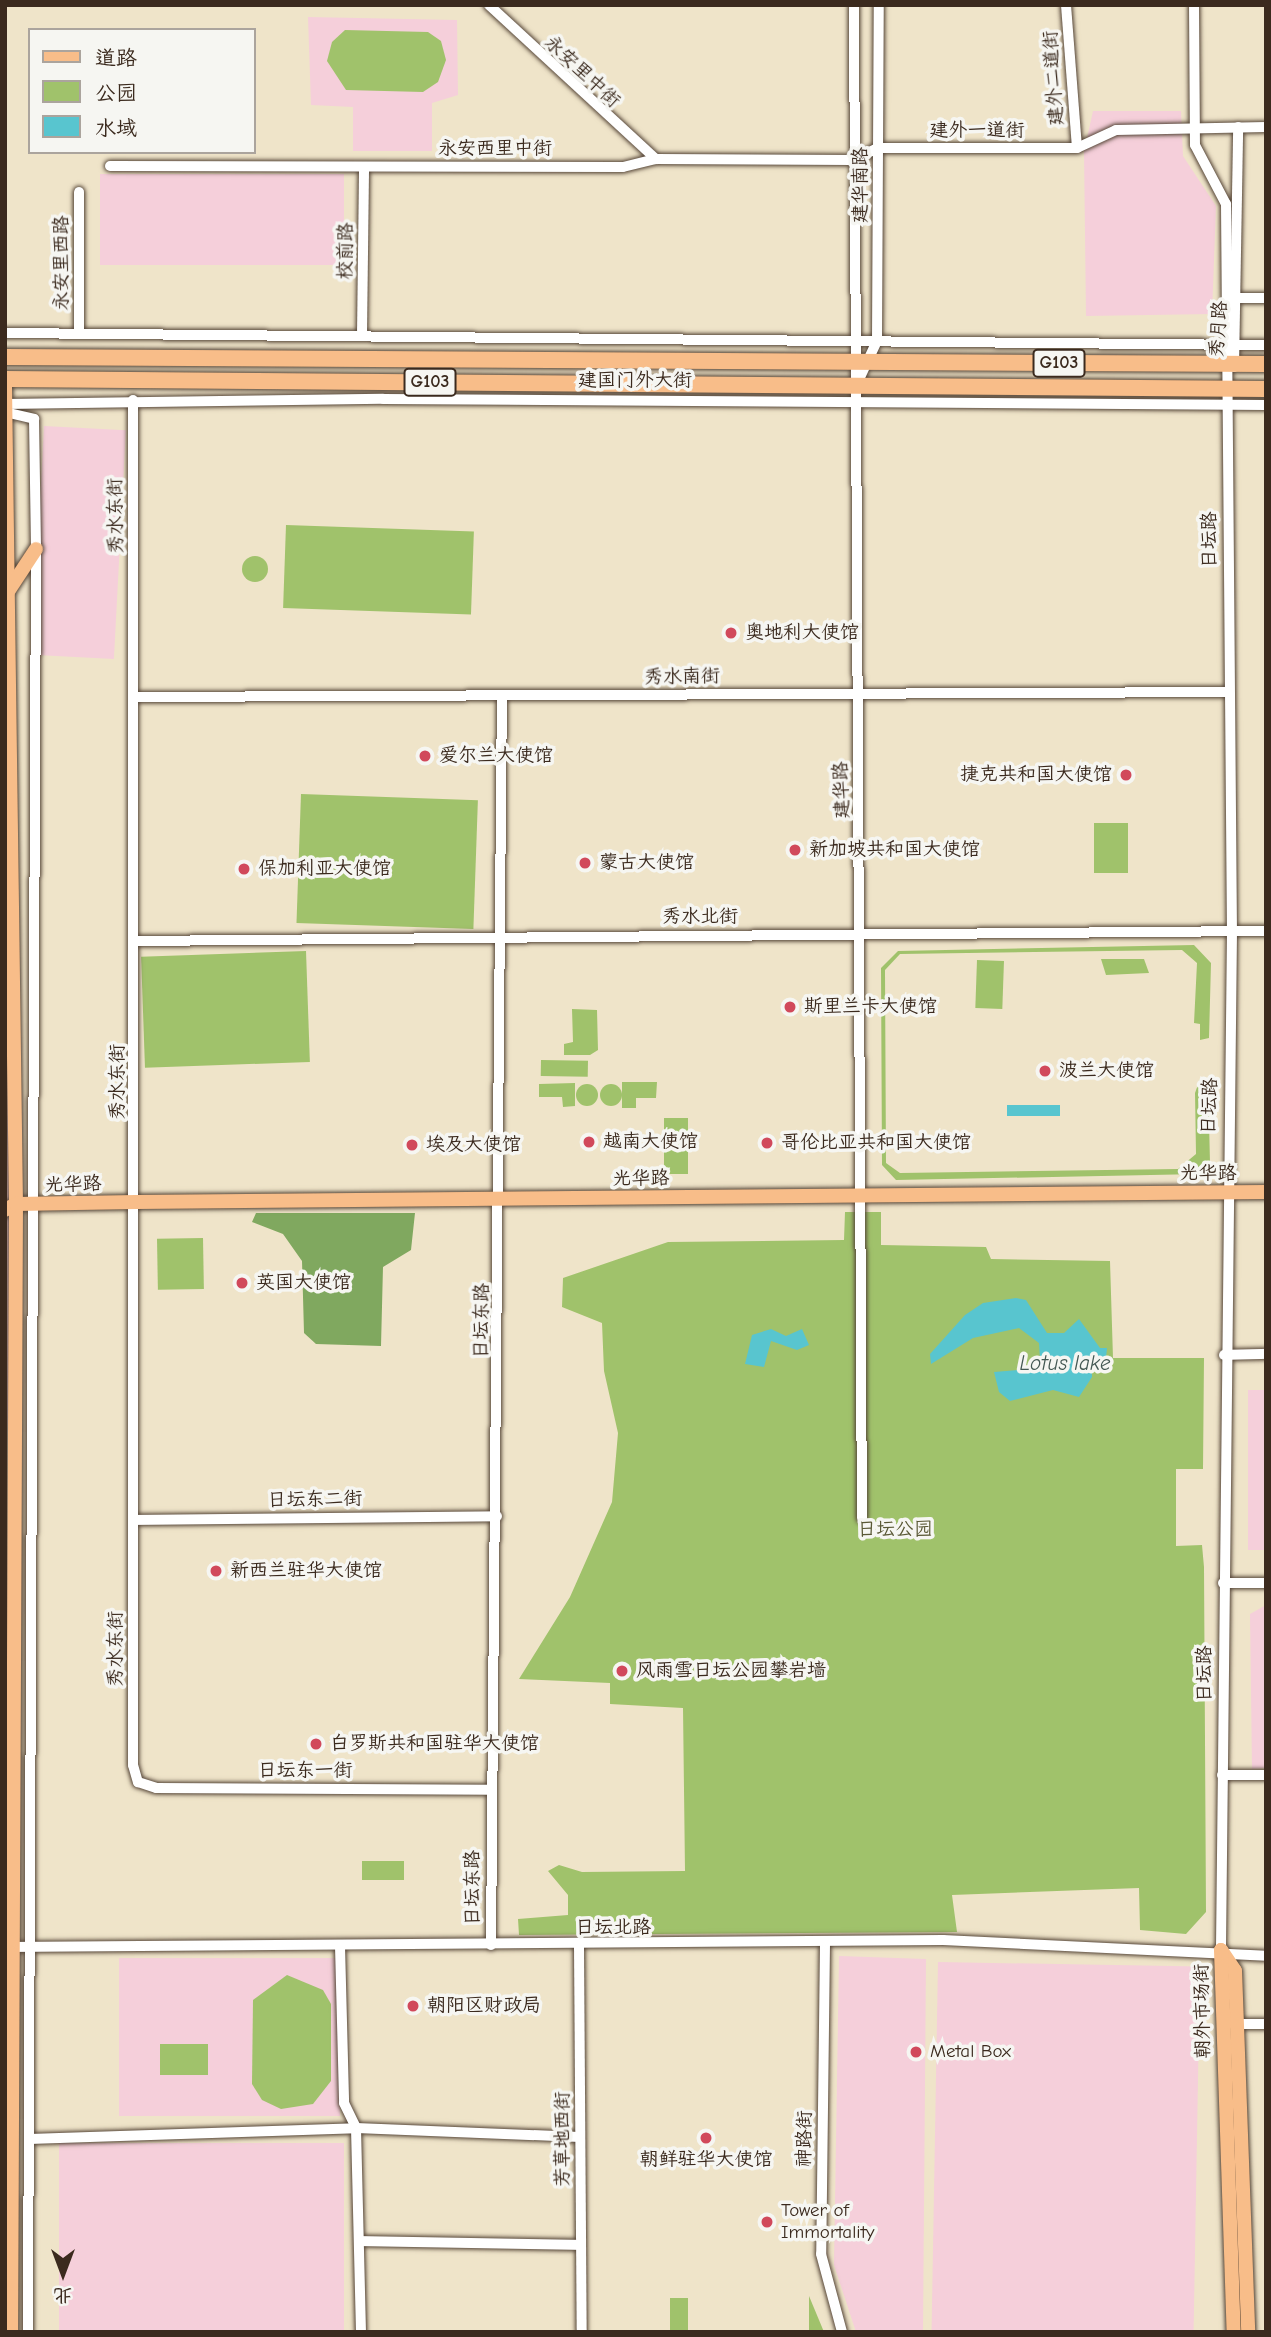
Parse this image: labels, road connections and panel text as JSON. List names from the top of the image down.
{
  "streets": {
    "highway": ["G103", "建国门外大街"],
    "main road": ["光华路", "朝外市场街"],
    "street": [
      "永安里中街",
      "建外二道街",
      "建外一道街",
      "永安西里中街",
      "建华南路",
      "校前路",
      "永安里西路",
      "秀月路",
      "秀水东街",
      "日坛路",
      "秀水南街",
      "建华路",
      "秀水北街",
      "日坛东路",
      "日坛东二街",
      "日坛东一街",
      "日坛北路",
      "芳草地西街",
      "神路街"
    ]
  },
  "crossings": [
    ["永安里中街", "永安西里中街"],
    ["建外二道街", "建外一道街"],
    ["建外一道街", "永安西里中街"],
    ["建外一道街", "建华南路"],
    ["永安西里中街", "建华南路"],
    ["永安西里中街", "校前路"],
    ["建华南路", "建国门外大街"],
    ["秀月路", "建国门外大街"],
    ["秀月路", "日坛路"],
    ["建国门外大街", "秀水东街"],
    ["建国门外大街", "日坛路"],
    ["建国门外大街", "建华路"],
    ["秀水东街", "秀水南街"],
    ["秀水东街", "秀水北街"],
    ["秀水东街", "光华路"],
    ["秀水东街", "日坛东二街"],
    ["秀水东街", "日坛东一街"],
    ["日坛路", "秀水南街"],
    ["日坛路", "秀水北街"],
    ["日坛路", "光华路"],
    ["日坛路", "日坛北路"],
    ["日坛路", "朝外市场街"],
    ["秀水南街", "建华路"],
    ["秀水南街", "日坛东路"],
    ["建华路", "秀水北街"],
    ["建华路", "光华路"],
    ["秀水北街", "日坛东路"],
    ["光华路", "日坛东路"],
    ["日坛东路", "日坛东二街"],
    ["日坛东路", "日坛东一街"],
    ["日坛东路", "日坛北路"],
    ["日坛北路", "朝外市场街"],
    ["日坛北路", "芳草地西街"],
    ["日坛北路", "神路街"]
  ],
  "water": ["Lotus lake"],
  "parks": ["日坛公园"],
  "places": [
    "奥地利大使馆",
    "爱尔兰大使馆",
    "捷克共和国大使馆",
    "新加坡共和国大使馆",
    "蒙古大使馆",
    "保加利亚大使馆",
    "斯里兰卡大使馆",
    "波兰大使馆",
    "越南大使馆",
    "哥伦比亚共和国大使馆",
    "埃及大使馆",
    "英国大使馆",
    "新西兰驻华大使馆",
    "风雨雪日坛公园攀岩墙",
    "白罗斯共和国驻华大使馆",
    "朝阳区财政局",
    "Metal Box",
    "朝鲜驻华大使馆",
    "Tower of Immortality"
  ],
  "legend": ["道路", "公园", "水域"],
  "north": "bottom"
}
